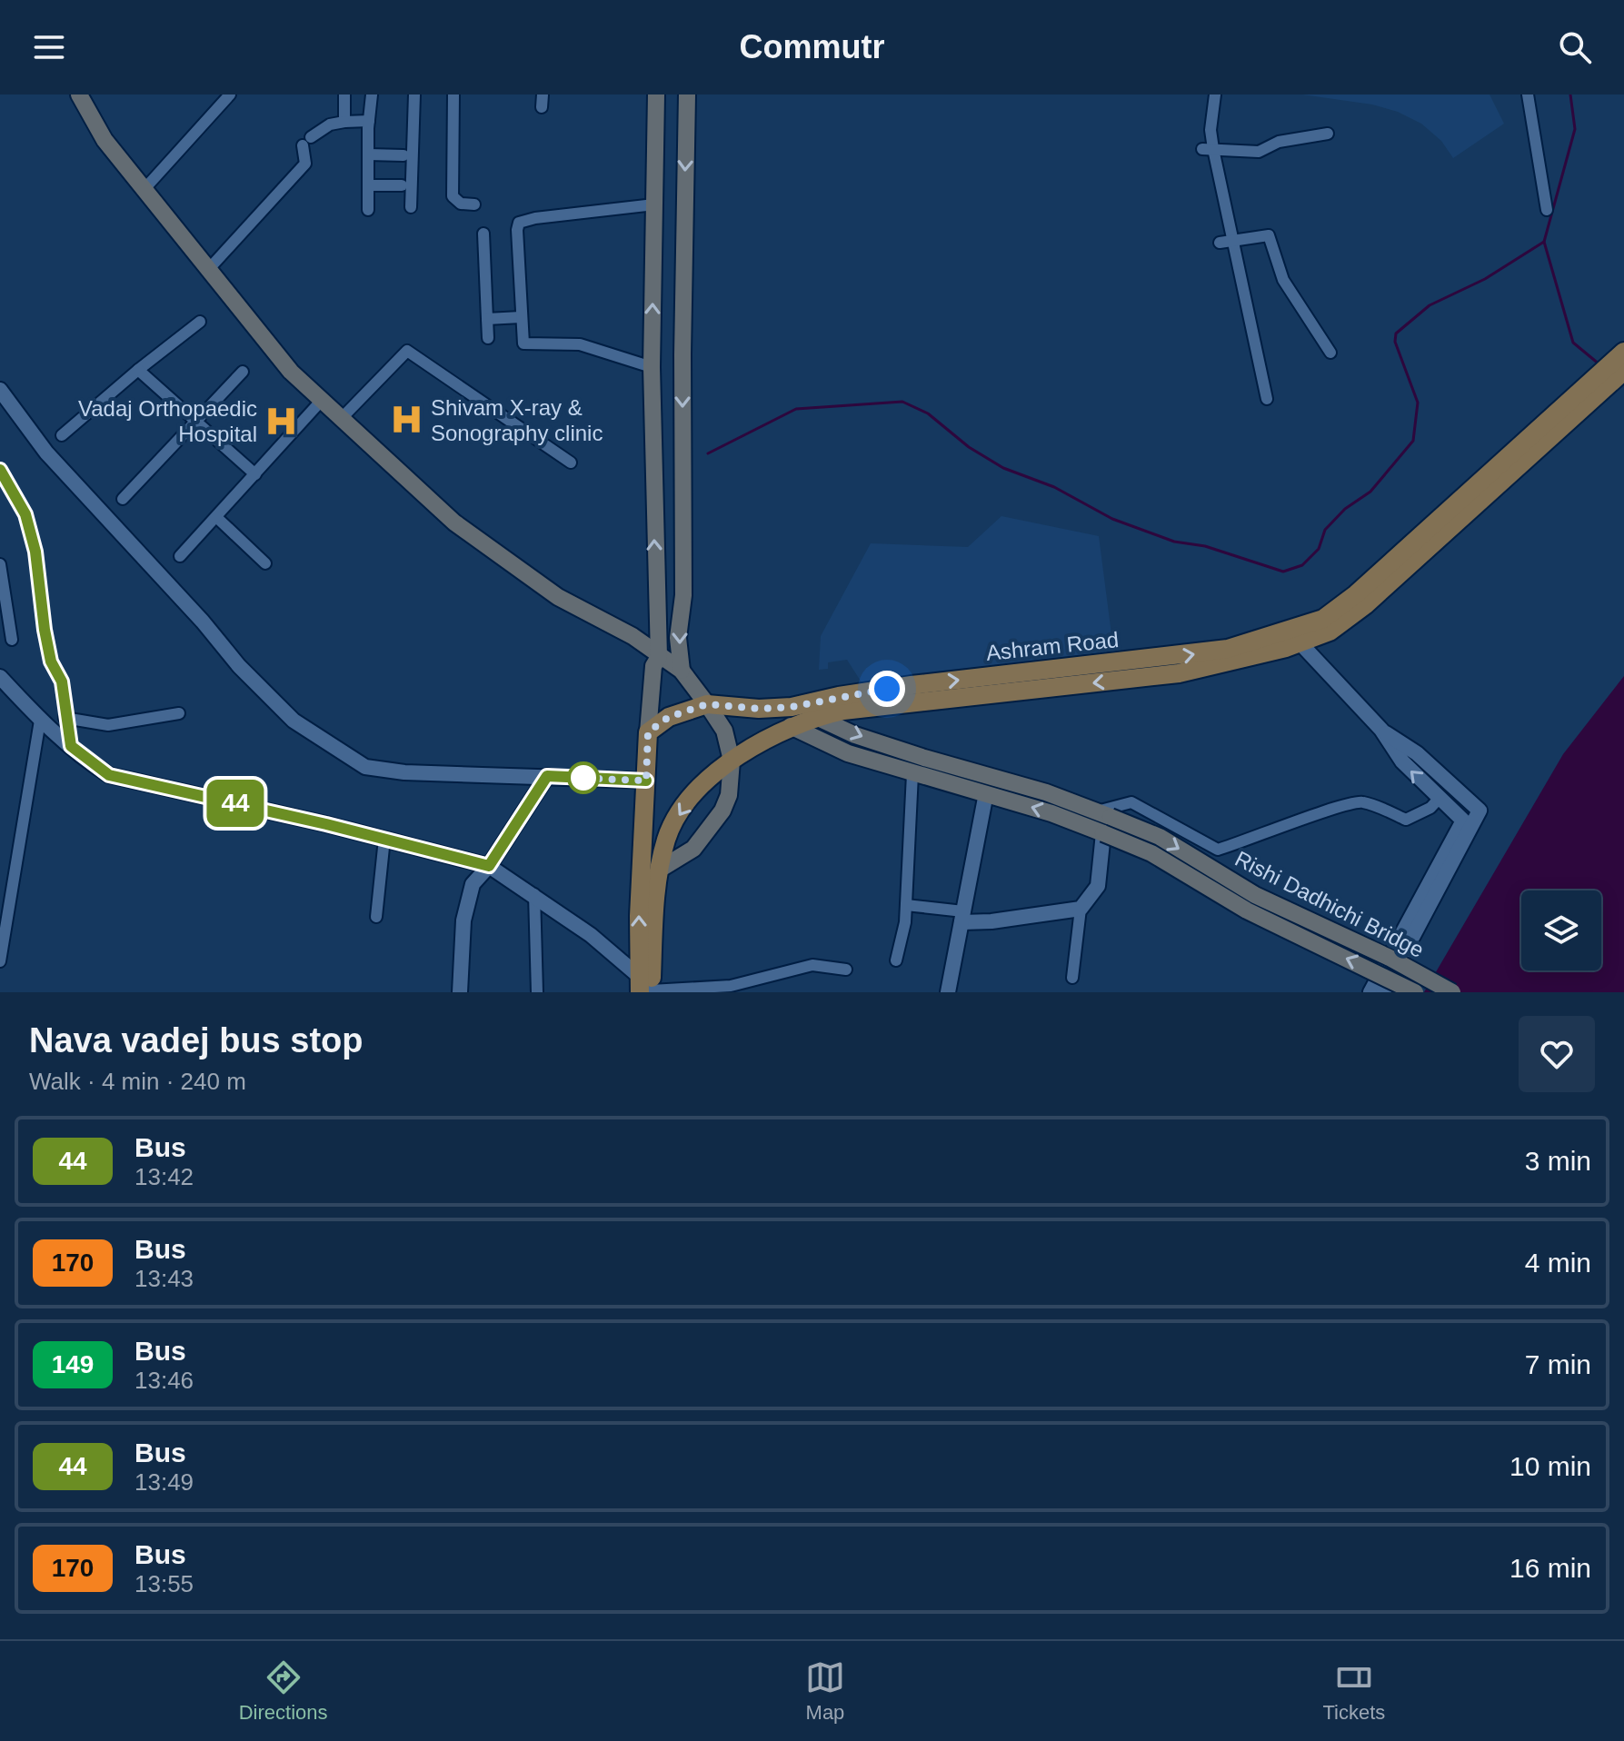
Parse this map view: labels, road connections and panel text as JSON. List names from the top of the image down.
{
  "streets": {
    "main road": ["Ashram Road", "Rishi Dadhichi Bridge"]
  },
  "crossings": [
    ["Ashram Road", "Rishi Dadhichi Bridge"]
  ],
  "places": {
    "hospital": ["Shivam X-ray & Sonography clinic", "Vadaj Orthopaedic Hospital"]
  },
  "lines": ["bus line 44"],
  "page": {
    "header": "Commutr",
    "on_map": "44",
    "heading": ["Nava vadej bus stop", "Walk · 4 min · 240 m"],
    "list": [
      {
        "mark": "44",
        "name": "Bus",
        "note": "13:42",
        "value": "3 min"
      },
      {
        "mark": "170",
        "name": "Bus",
        "note": "13:43",
        "value": "4 min"
      },
      {
        "mark": "149",
        "name": "Bus",
        "note": "13:46",
        "value": "7 min"
      },
      {
        "mark": "44",
        "name": "Bus",
        "note": "13:49",
        "value": "10 min"
      },
      {
        "mark": "170",
        "name": "Bus",
        "note": "13:55",
        "value": "16 min"
      }
    ],
    "tabs": ["Directions", "Map", "Tickets"]
  }
}
